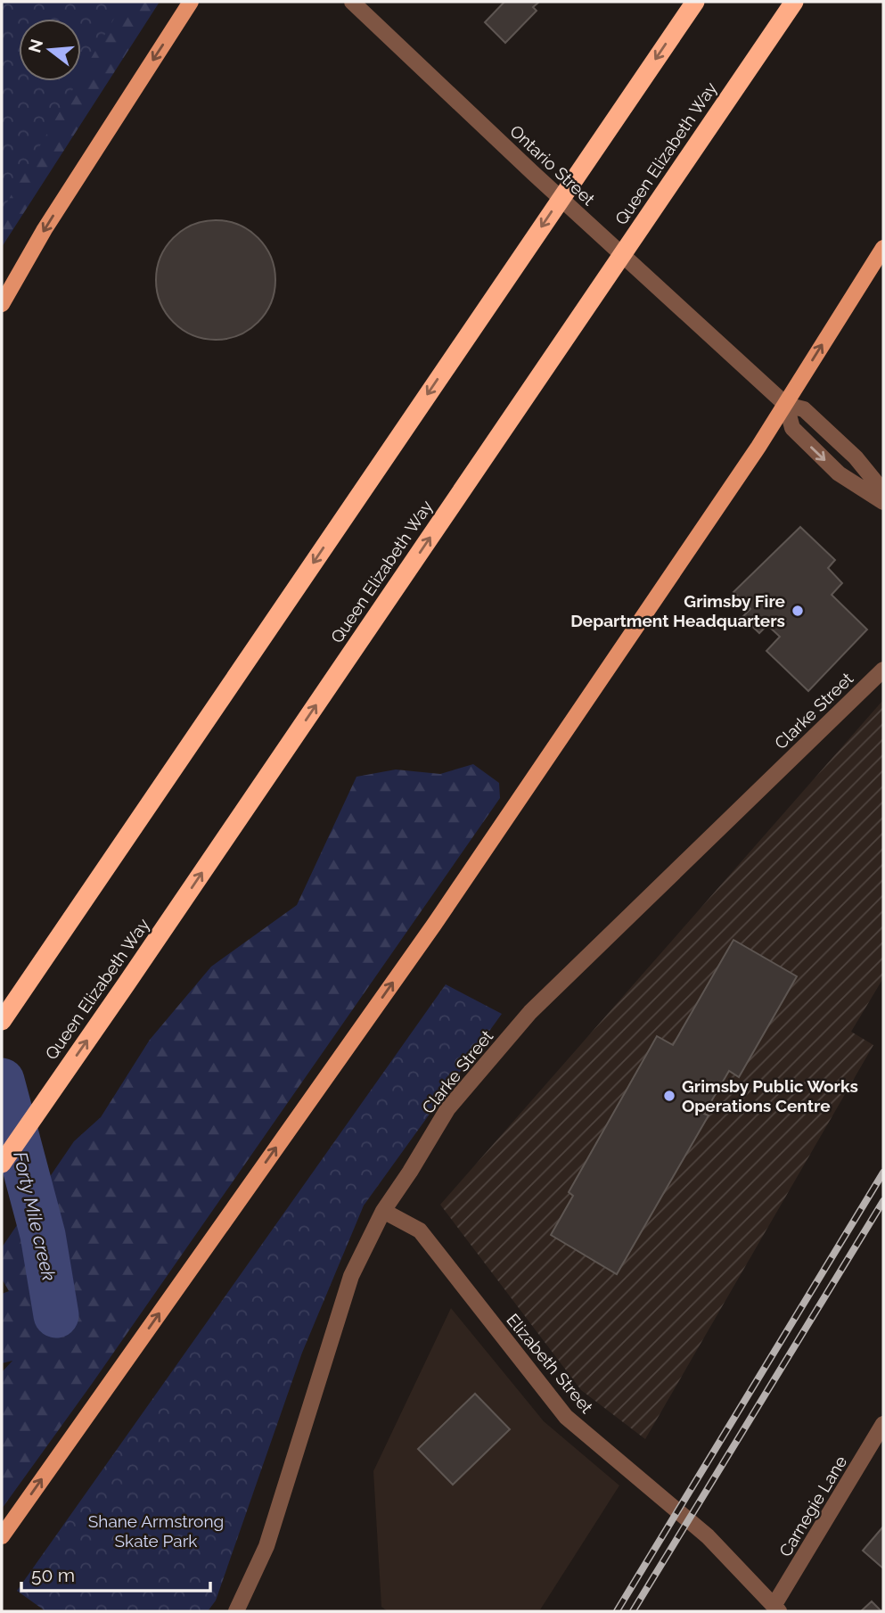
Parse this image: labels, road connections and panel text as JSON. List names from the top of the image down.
{
  "streets": {
    "highway": ["Queen Elizabeth Way"],
    "street": [
      "Ontario Street",
      "Clarke Street",
      "Elizabeth Street",
      "Carnegie Lane"
    ]
  },
  "crossings": [
    ["Clarke Street", "Elizabeth Street"],
    ["Elizabeth Street", "Carnegie Lane"]
  ],
  "water": ["Forty Mile creek"],
  "parks": ["Shane Armstrong Skate Park"],
  "places": ["Grimsby Fire Department Headquarters", "Grimsby Public Works Operations Centre"],
  "scale_bar": "50 m",
  "north": "left"
}
